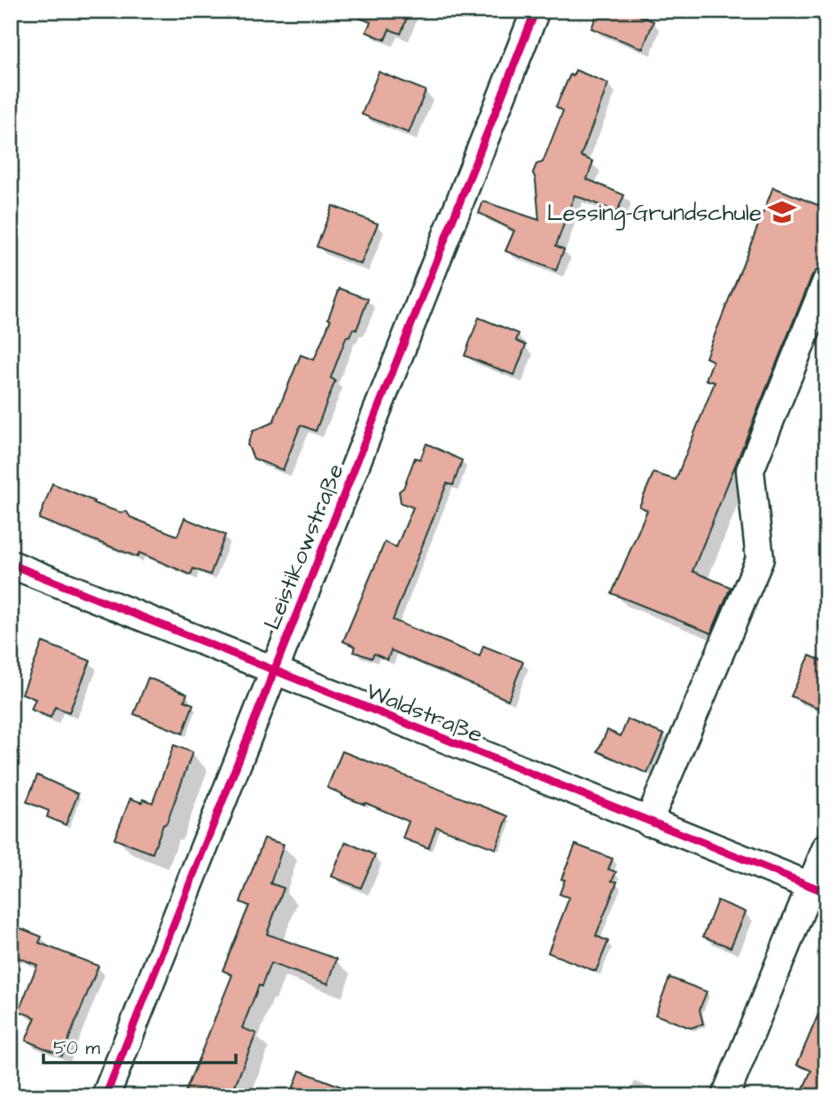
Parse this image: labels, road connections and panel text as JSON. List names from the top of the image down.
{
  "streets": {
    "street": ["Leistikowstraße", "Waldstraße"]
  },
  "crossings": [
    ["Leistikowstraße", "Waldstraße"]
  ],
  "places": {
    "school or university": ["Lessing-Grundschule"]
  },
  "scale_bar": "50 m"
}
